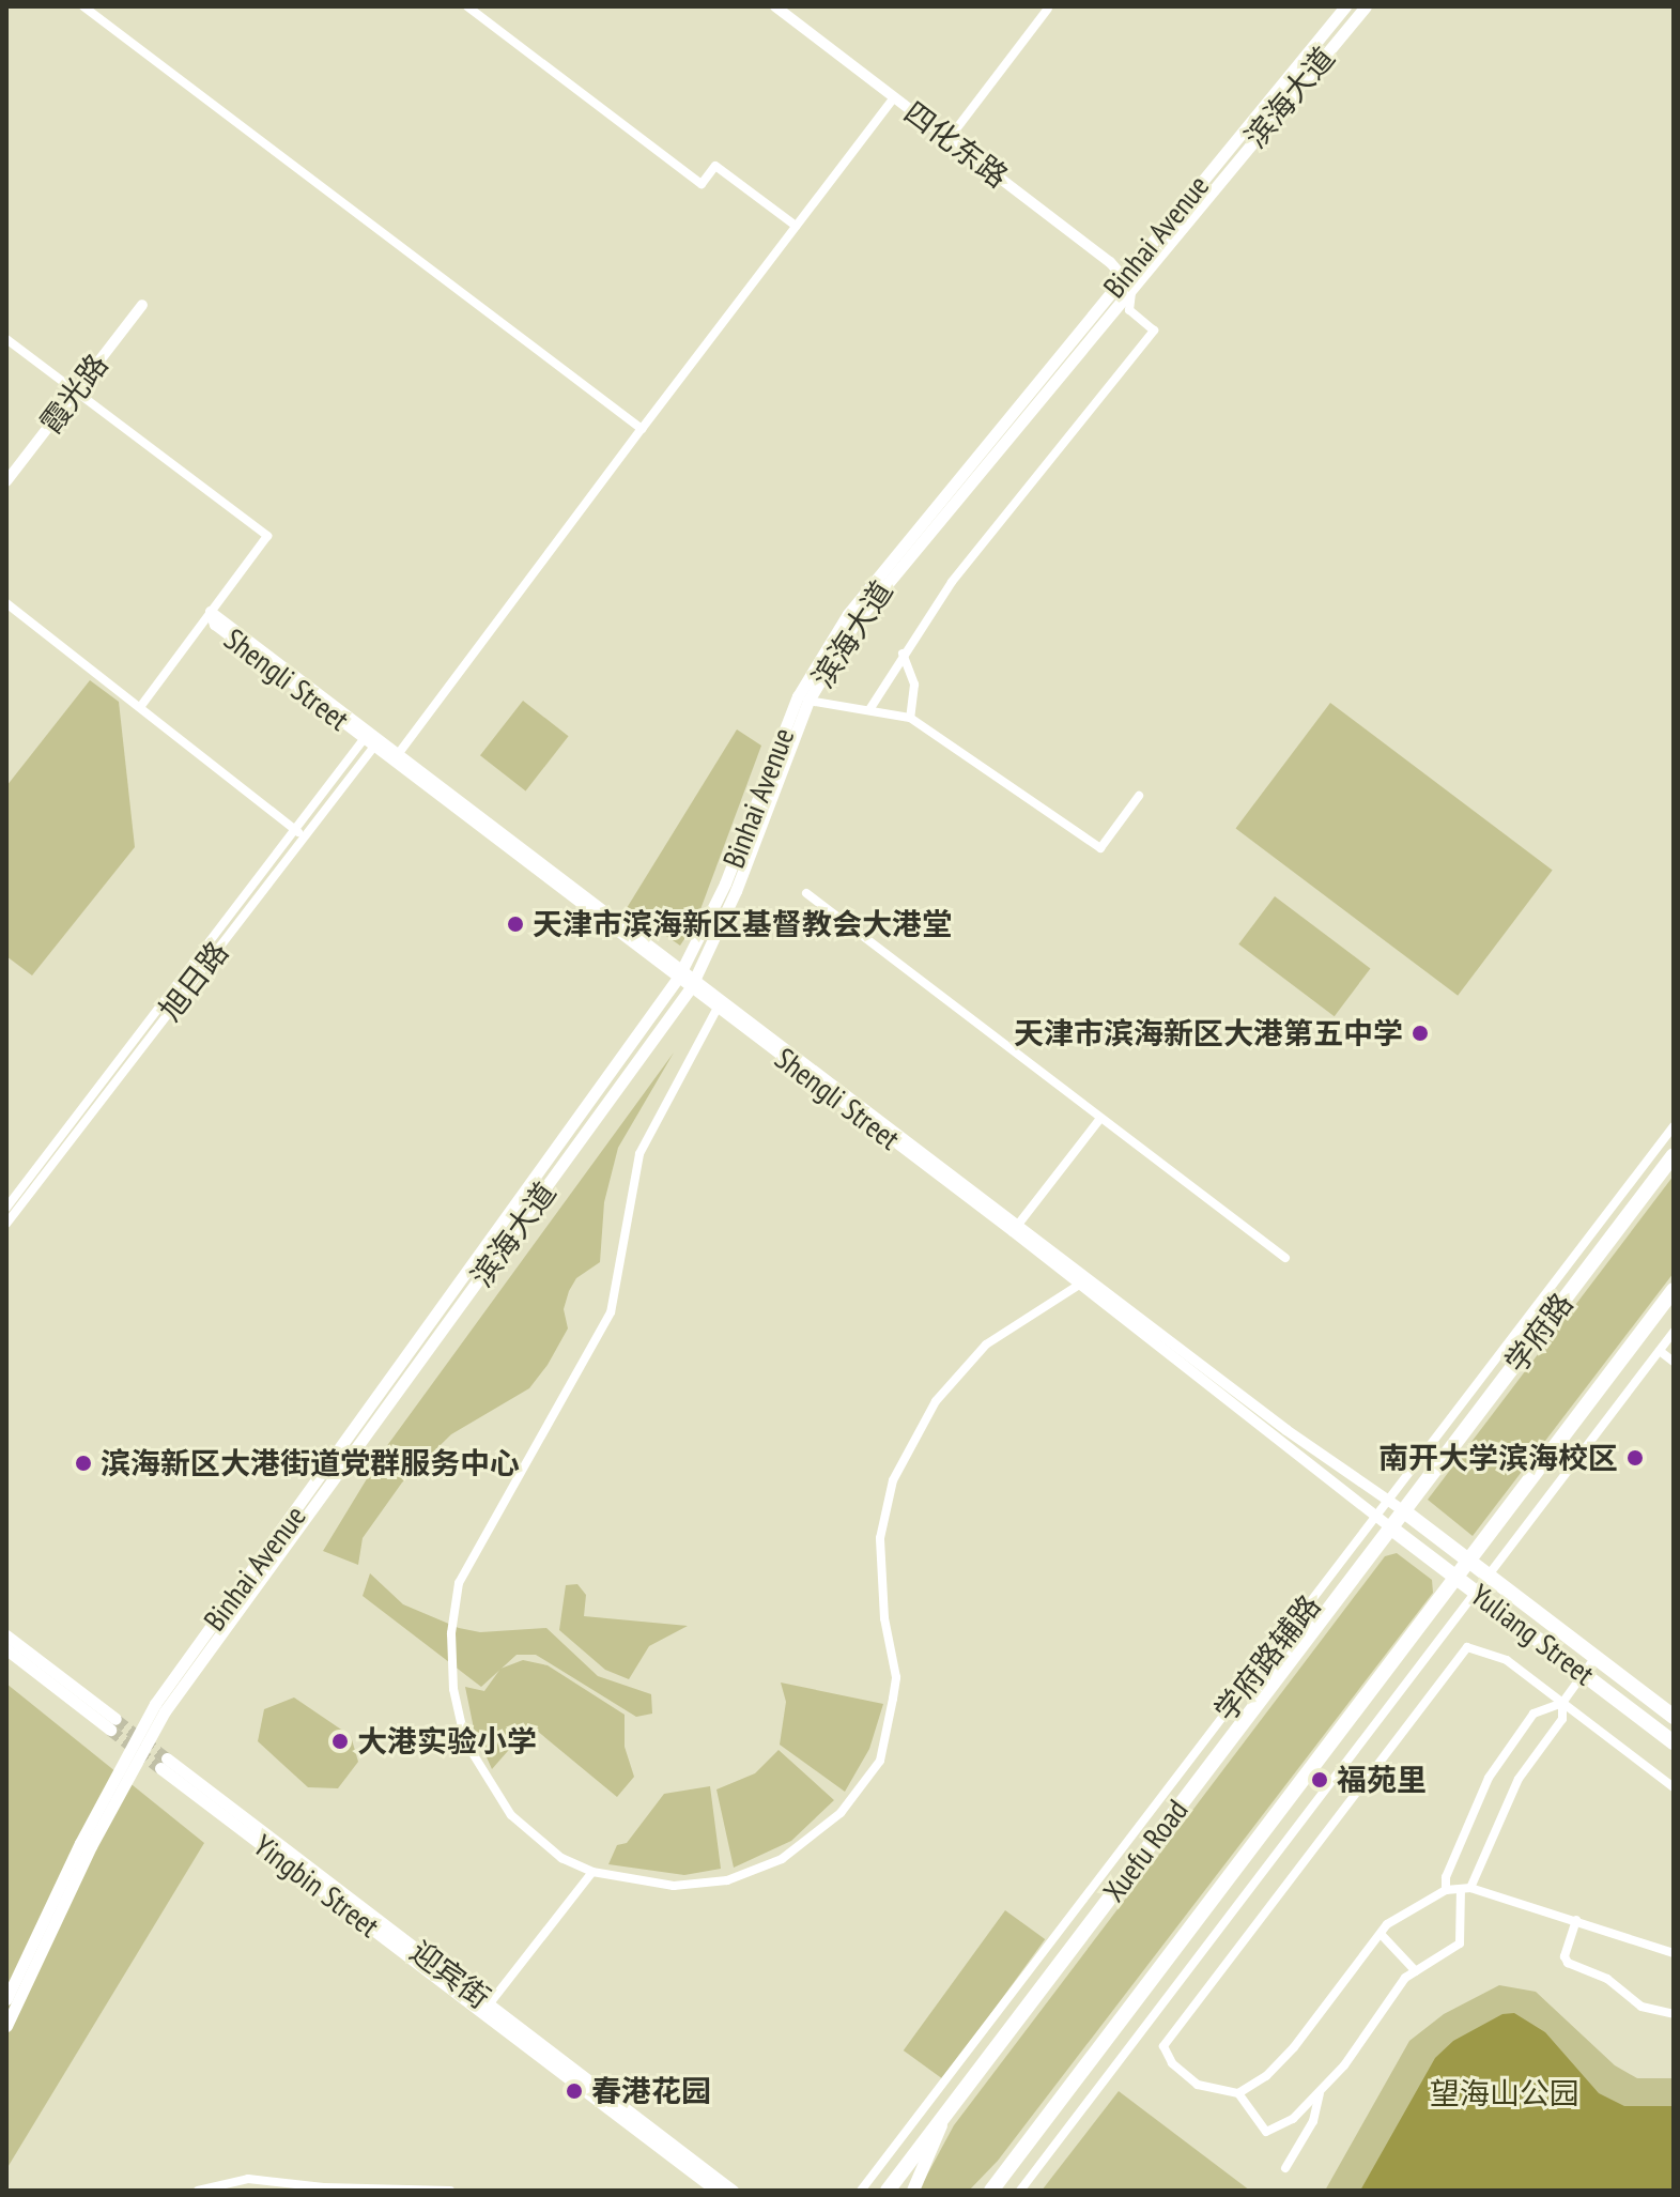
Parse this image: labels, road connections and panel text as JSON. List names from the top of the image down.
{
  "streets": {
    "highway": ["学府路", "Yuliang Street", "Xuefu Road"],
    "main road": ["滨海大道", "Binhai Avenue", "迎宾街"],
    "street": [
      "四化东路",
      "霞光路",
      "Shengli Street",
      "旭日路",
      "学府路辅路"
    ]
  },
  "crossings": [
    ["滨海大道", "四化东路"],
    ["滨海大道", "Binhai Avenue"],
    ["滨海大道", "Shengli Street"],
    ["四化东路", "Binhai Avenue"],
    ["Binhai Avenue", "Shengli Street"],
    ["Shengli Street", "旭日路"],
    ["Shengli Street", "学府路"],
    ["Shengli Street", "Yuliang Street"],
    ["Shengli Street", "学府路辅路"],
    ["Shengli Street", "Xuefu Road"],
    ["学府路", "Yuliang Street"],
    ["学府路", "Xuefu Road"],
    ["Yuliang Street", "Xuefu Road"]
  ],
  "parks": ["望海山公园"],
  "places": [
    "天津市滨海新区基督教会大港堂",
    "天津市滨海新区大港第五中学",
    "南开大学滨海校区",
    "滨海新区大港街道党群服务中心",
    "大港实验小学",
    "福苑里",
    "春港花园"
  ]
}
